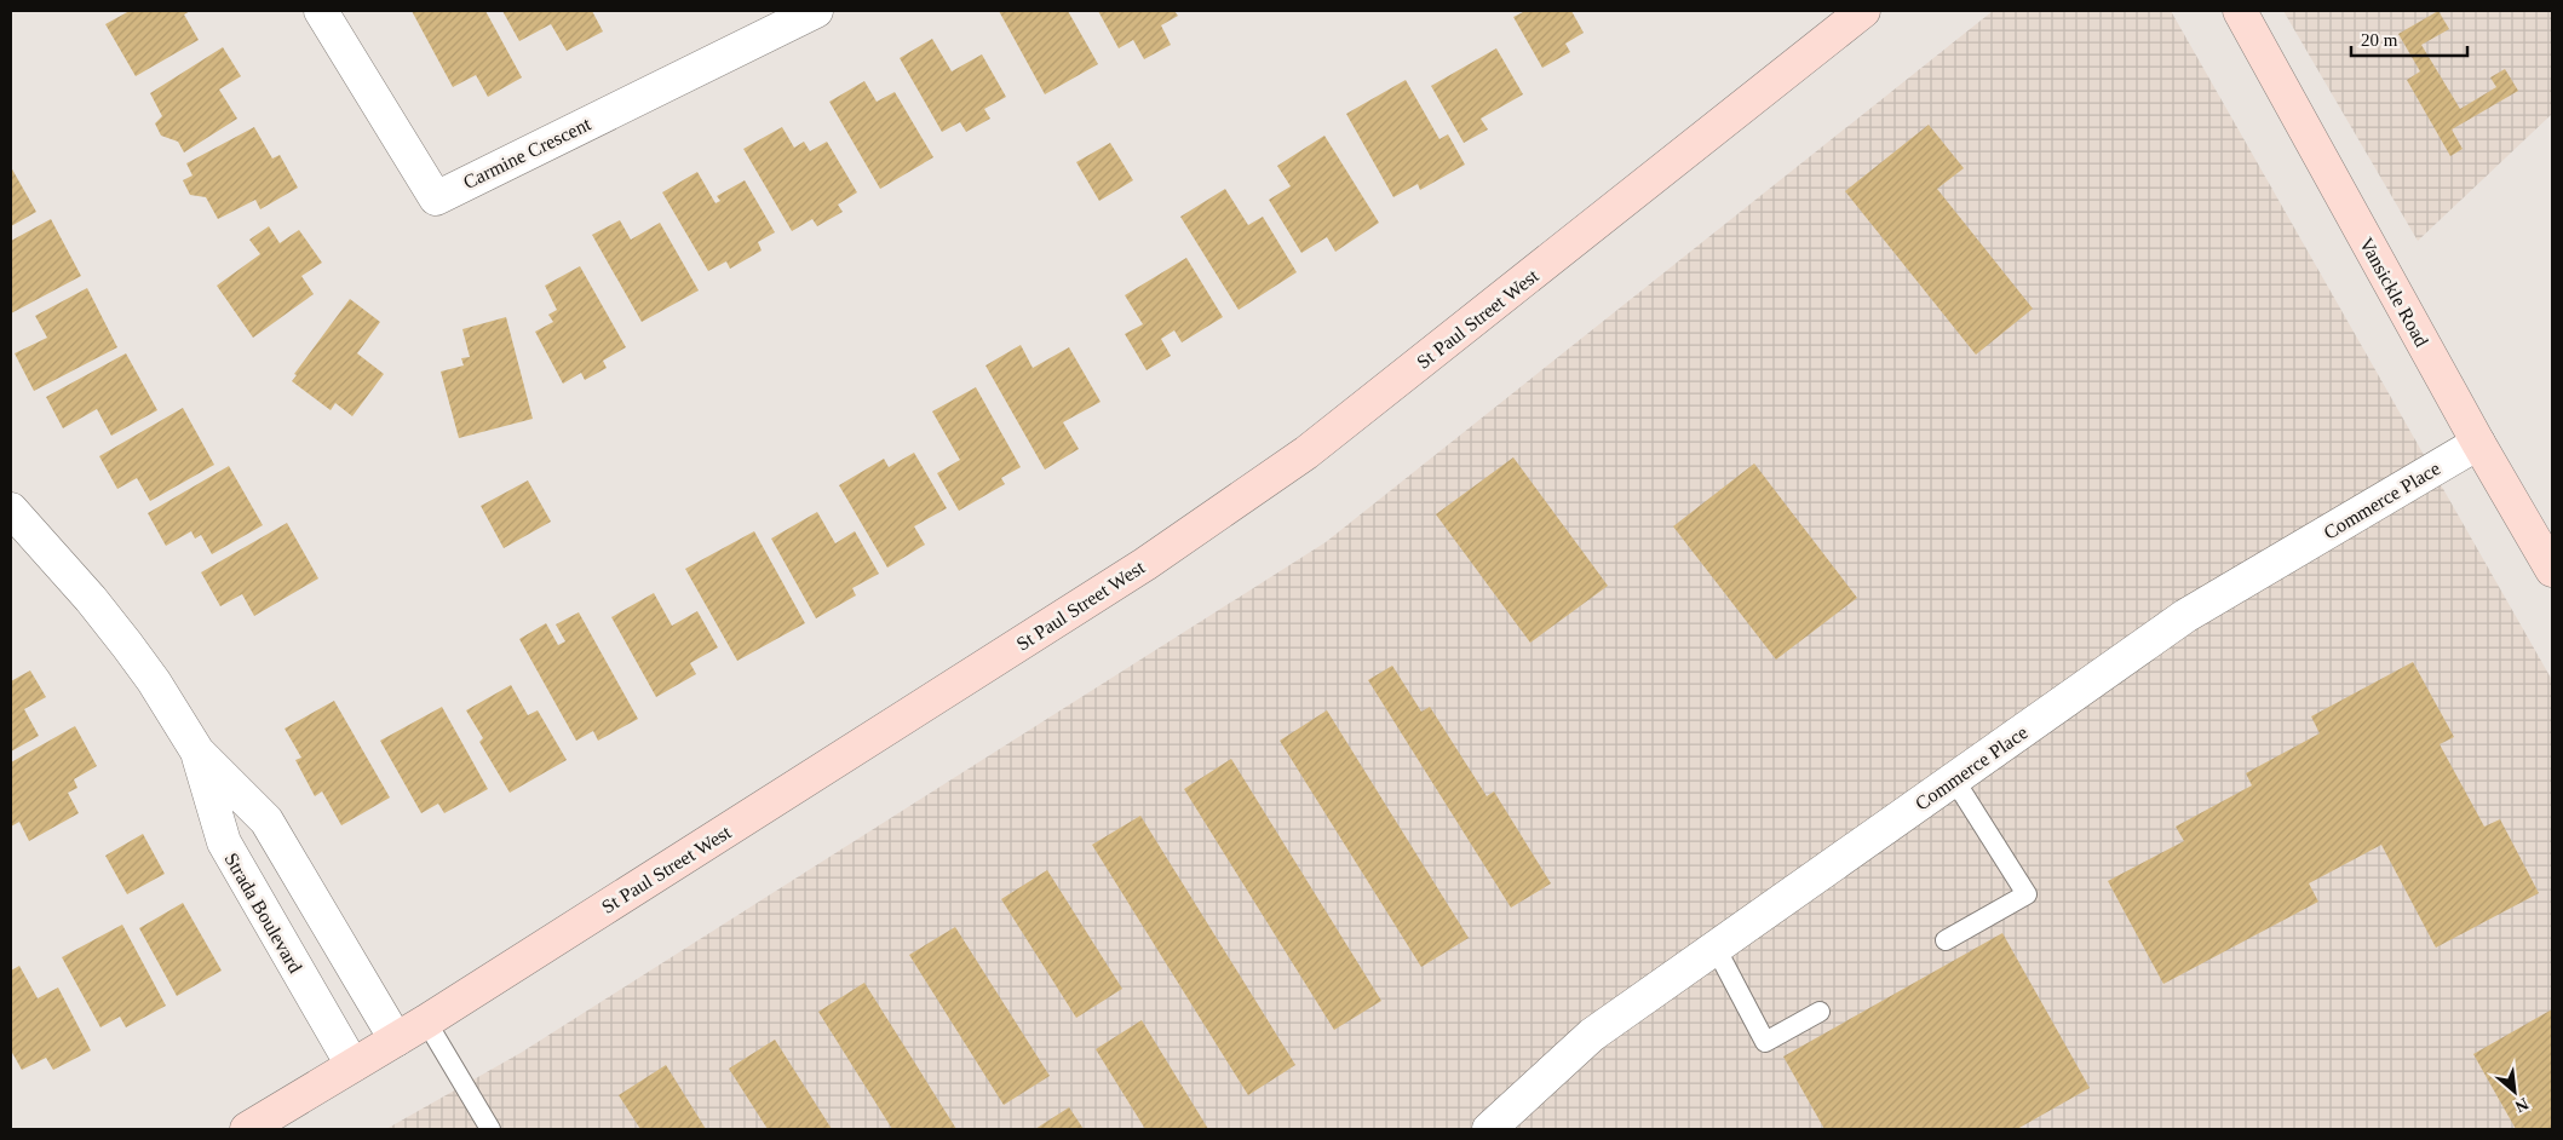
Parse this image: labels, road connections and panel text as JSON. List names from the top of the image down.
{
  "streets": {
    "main road": ["Vansickle Road", "St Paul Street West"],
    "street": ["Carmine Crescent", "Commerce Place", "Strada Boulevard"]
  },
  "crossings": [
    ["Vansickle Road", "Commerce Place"],
    ["St Paul Street West", "Strada Boulevard"]
  ],
  "scale_bar": "20 m",
  "north": "bottom right"
}
